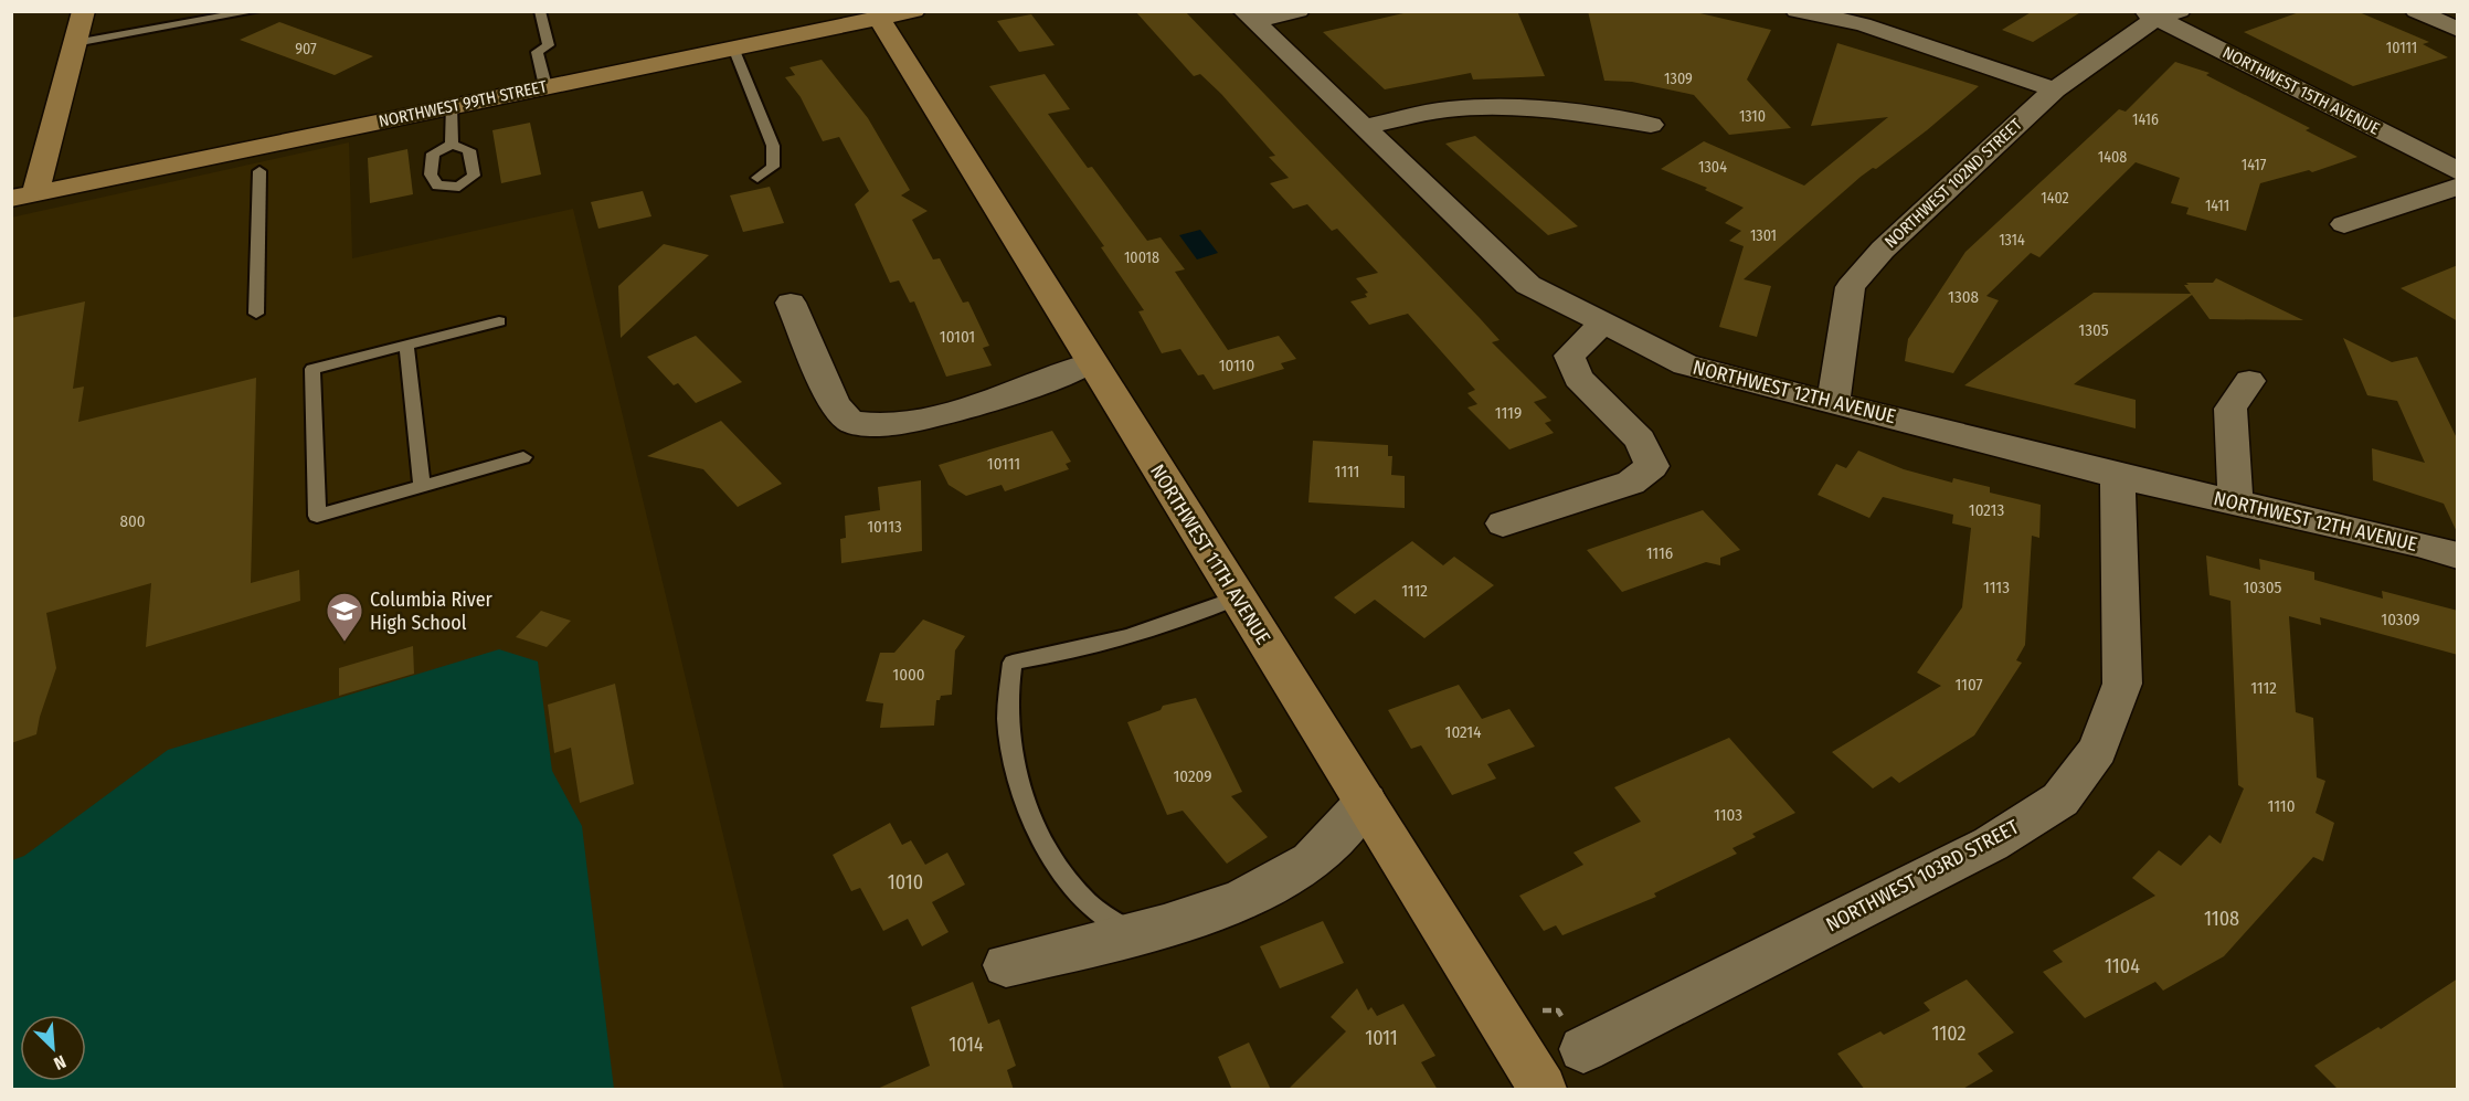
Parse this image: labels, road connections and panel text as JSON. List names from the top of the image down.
{
  "streets": {
    "street": [
      "NORTHWEST 15TH AVENUE",
      "NORTHWEST 99TH STREET",
      "NORTHWEST 102ND STREET",
      "NORTHWEST 12TH AVENUE",
      "NORTHWEST 11TH AVENUE",
      "NORTHWEST 103RD STREET"
    ]
  },
  "crossings": [
    ["NORTHWEST 15TH AVENUE", "NORTHWEST 102ND STREET"],
    ["NORTHWEST 99TH STREET", "NORTHWEST 11TH AVENUE"],
    ["NORTHWEST 102ND STREET", "NORTHWEST 12TH AVENUE"],
    ["NORTHWEST 12TH AVENUE", "NORTHWEST 103RD STREET"]
  ],
  "places": {
    "school or university": ["Columbia River High School"]
  },
  "house_numbers": [
    "10111",
    "907",
    "1309",
    "1310",
    "1416",
    "1408",
    "1417",
    "1304",
    "1402",
    "1411",
    "1301",
    "1314",
    "10018",
    "1308",
    "1305",
    "10101",
    "10110",
    "1119",
    "10111",
    "1111",
    "10213",
    "800",
    "10113",
    "1116",
    "1113",
    "10305",
    "1112",
    "10309",
    "1000",
    "1107",
    "1112",
    "10214",
    "10209",
    "1110",
    "1103",
    "1010",
    "1108",
    "1104",
    "1102",
    "1011",
    "1014"
  ],
  "north": "bottom right"
}
